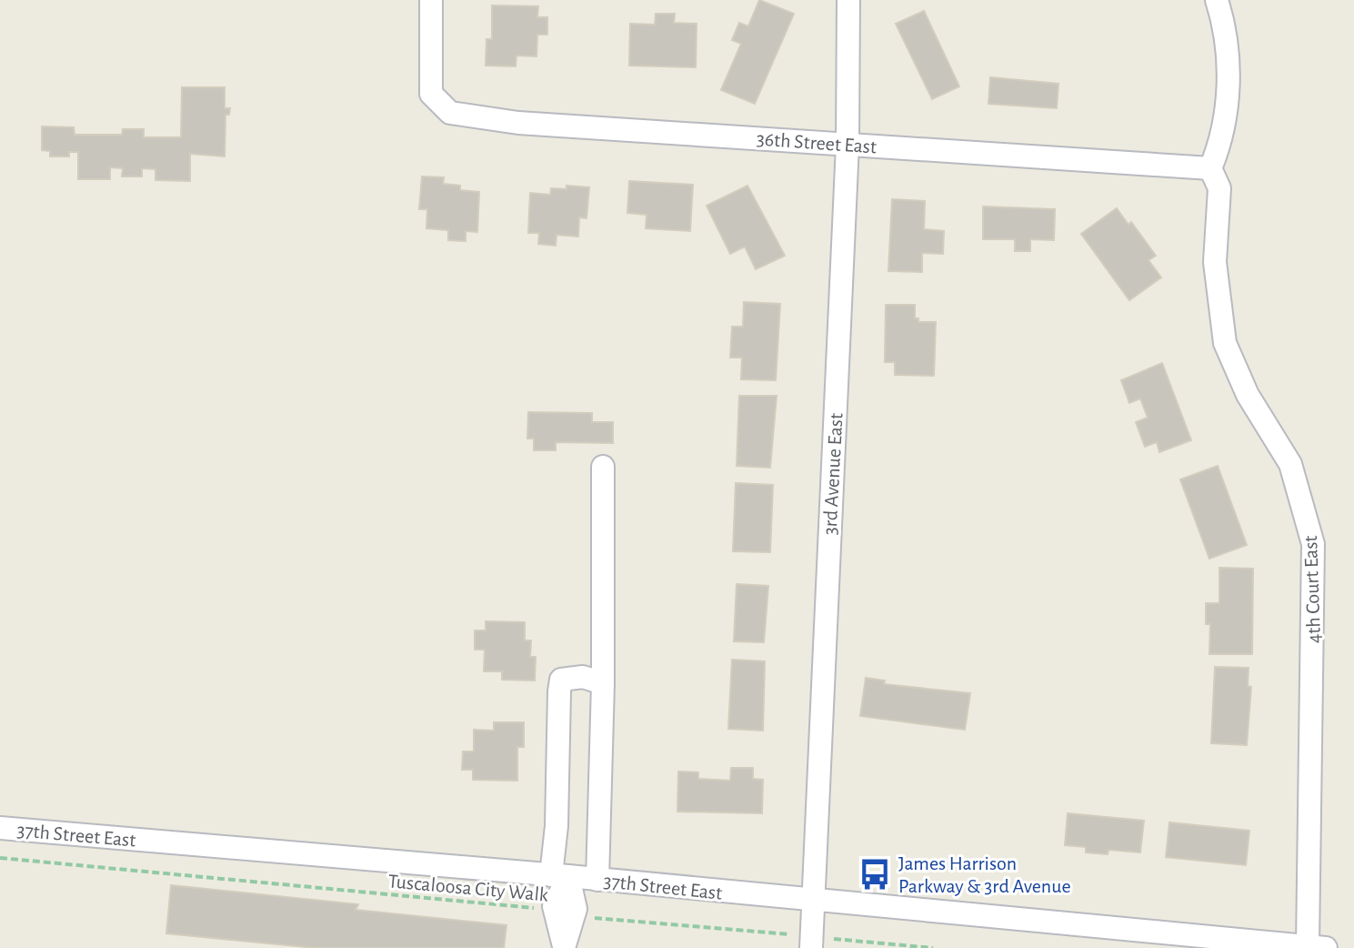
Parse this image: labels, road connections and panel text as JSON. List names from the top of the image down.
{
  "streets": {
    "street": [
      "36th Street East",
      "3rd Avenue East",
      "4th Court East",
      "37th Street East"
    ],
    "path": ["Tuscaloosa City Walk"]
  },
  "crossings": [
    ["36th Street East", "3rd Avenue East"],
    ["36th Street East", "4th Court East"],
    ["3rd Avenue East", "37th Street East"],
    ["3rd Avenue East", "Tuscaloosa City Walk"],
    ["4th Court East", "37th Street East"]
  ],
  "places": {
    "bus stop": ["James Harrison Parkway & 3rd Avenue"]
  }
}
